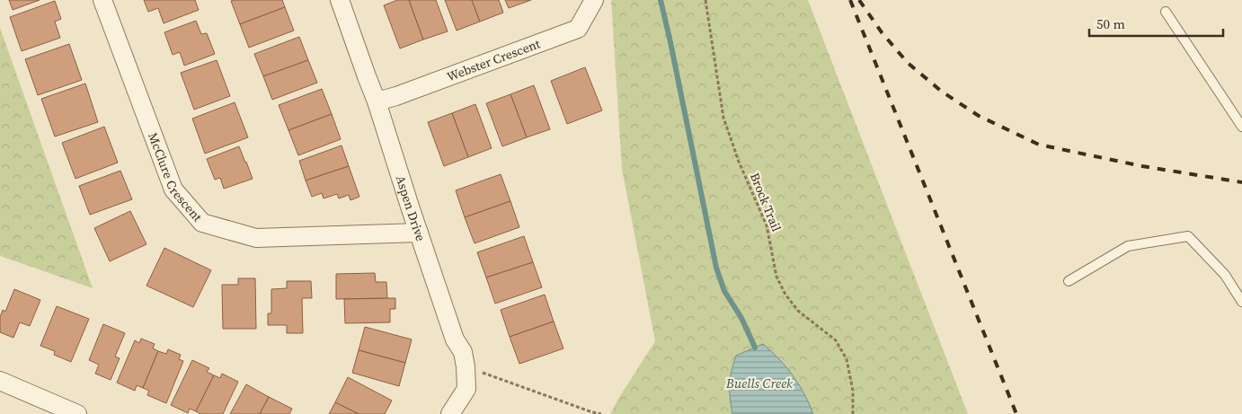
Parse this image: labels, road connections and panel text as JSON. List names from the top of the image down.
{
  "streets": {
    "street": ["Webster Crescent", "McClure Crescent", "Aspen Drive"],
    "path": ["Brock Trail"]
  },
  "crossings": [
    ["Webster Crescent", "Aspen Drive"],
    ["McClure Crescent", "Aspen Drive"]
  ],
  "water": ["Buells Creek"],
  "scale_bar": "50 m"
}
